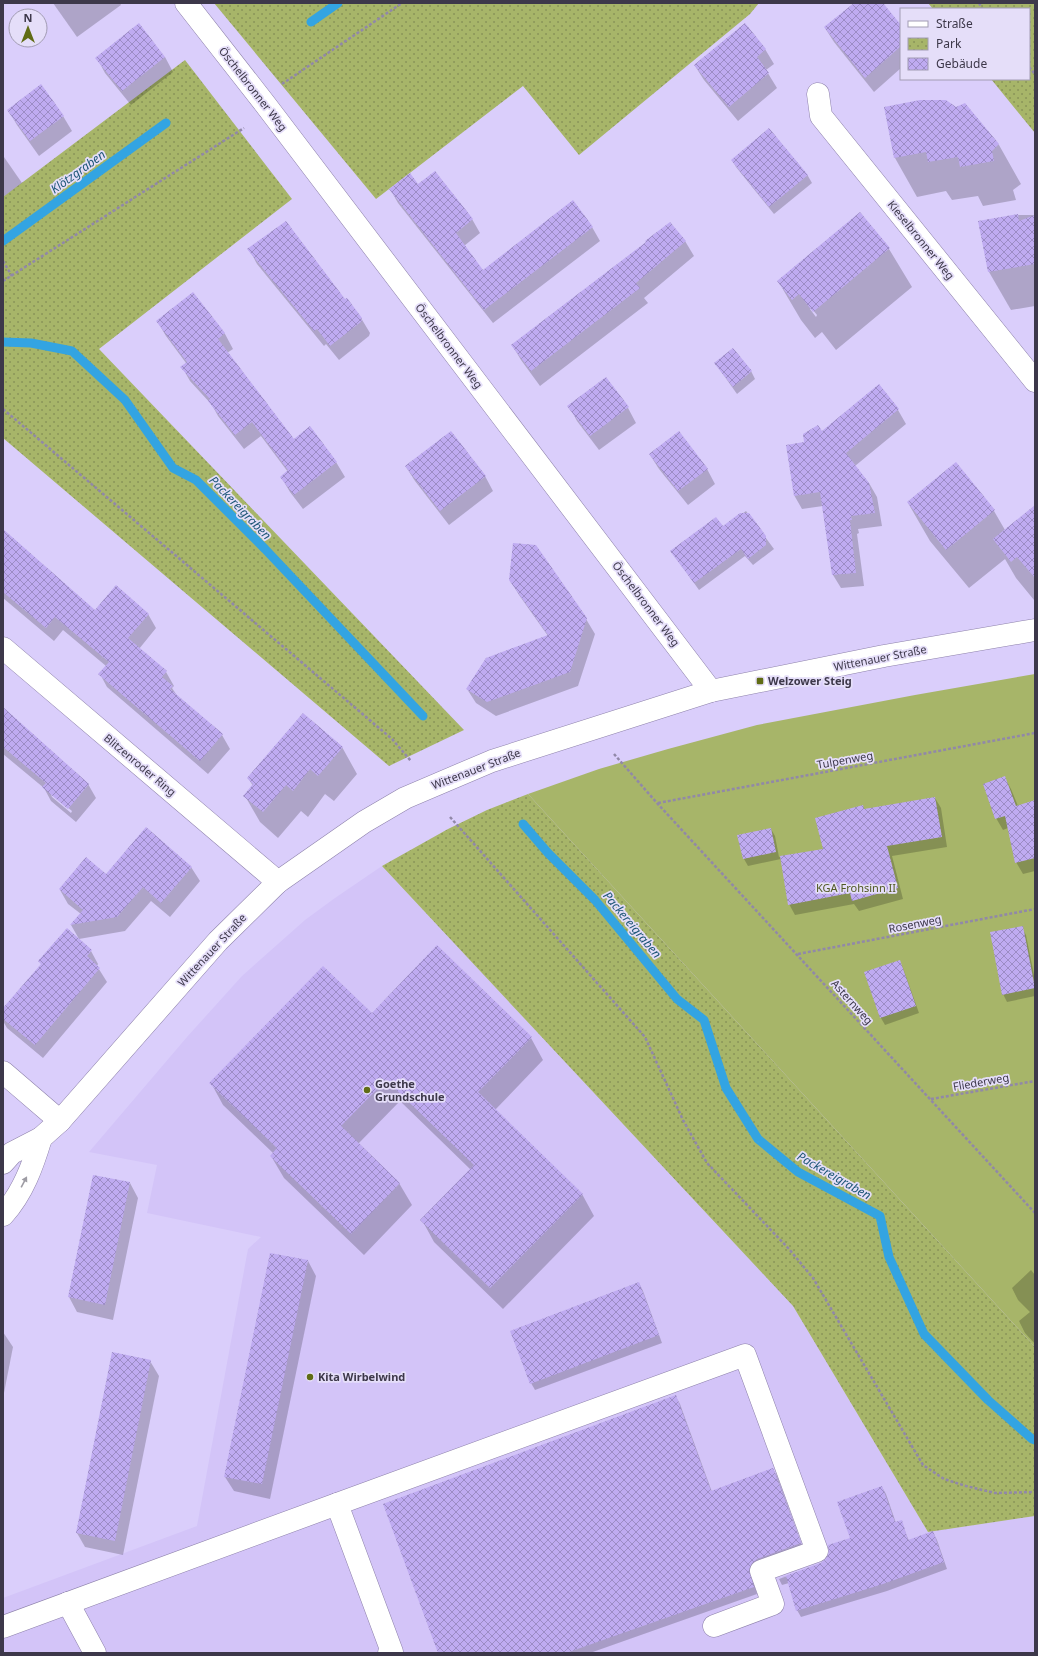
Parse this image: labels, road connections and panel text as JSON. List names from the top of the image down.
{
  "streets": {
    "street": [
      "Öschelbronner Weg",
      "Kieselbronner Weg",
      "Wittenauer Straße",
      "Blitzenroder Ring"
    ],
    "path": [
      "Tulpenweg",
      "Rosenweg",
      "Asternweg",
      "Fliederweg"
    ]
  },
  "crossings": [
    ["Öschelbronner Weg", "Wittenauer Straße"],
    ["Wittenauer Straße", "Blitzenroder Ring"],
    ["Tulpenweg", "Asternweg"],
    ["Rosenweg", "Asternweg"],
    ["Asternweg", "Fliederweg"]
  ],
  "water": ["Klötzgraben", "Packereigraben"],
  "parks": ["KGA Frohsinn II"],
  "places": {
    "transit": ["Welzower Steig"],
    "other": ["Goethe Grundschule", "Kita Wirbelwind"]
  },
  "legend": ["Straße", "Park", "Gebäude"],
  "north": "top"
}
